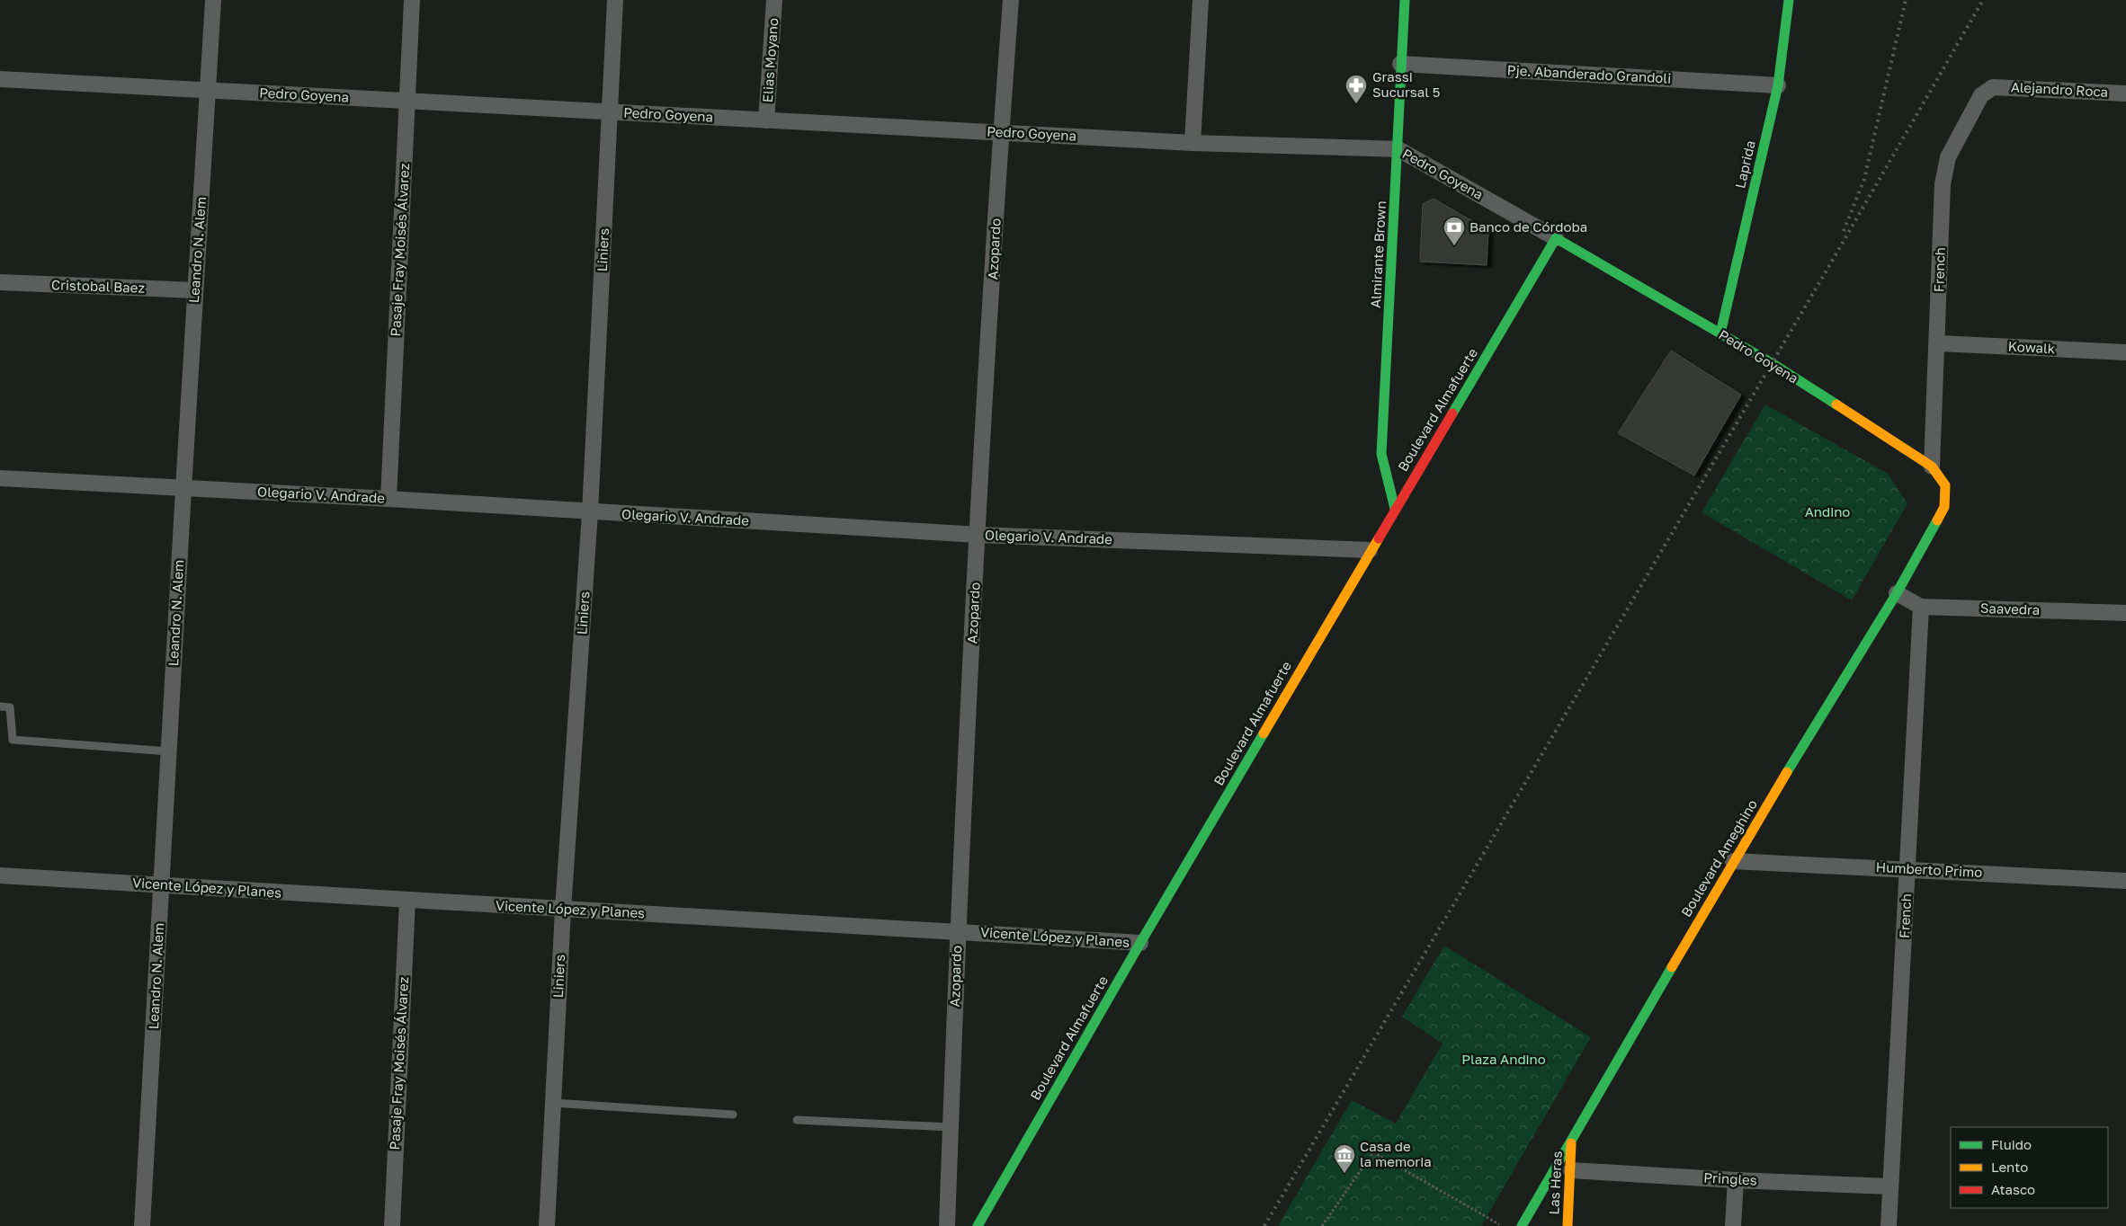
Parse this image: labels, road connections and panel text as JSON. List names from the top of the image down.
{
  "streets": {
    "main road": [
      "Pedro Goyena",
      "Laprida",
      "Almirante Brown",
      "Boulevard Almafuerte",
      "Boulevard Ameghino",
      "Las Heras"
    ],
    "street": [
      "Elias Moyano",
      "Pje. Abanderado Grandoli",
      "Alejandro Roca",
      "Azopardo",
      "Leandro N. Alem",
      "Pasaje Fray Moisés Álvarez",
      "Liniers",
      "French",
      "Cristobal Baez",
      "Kowalk",
      "Olegario V. Andrade",
      "Saavedra",
      "Humberto Primo",
      "Vicente López y Planes",
      "Pringles"
    ]
  },
  "crossings": [
    ["Elias Moyano", "Pedro Goyena"],
    ["Pje. Abanderado Grandoli", "Laprida"],
    ["Pje. Abanderado Grandoli", "Almirante Brown"],
    ["Alejandro Roca", "French"],
    ["Pedro Goyena", "Laprida"],
    ["Pedro Goyena", "Azopardo"],
    ["Pedro Goyena", "Leandro N. Alem"],
    ["Pedro Goyena", "Pasaje Fray Moisés Álvarez"],
    ["Pedro Goyena", "Liniers"],
    ["Pedro Goyena", "Almirante Brown"],
    ["Pedro Goyena", "French"],
    ["Pedro Goyena", "Boulevard Almafuerte"],
    ["Pedro Goyena", "Boulevard Ameghino"],
    ["Azopardo", "Olegario V. Andrade"],
    ["Azopardo", "Vicente López y Planes"],
    ["Leandro N. Alem", "Cristobal Baez"],
    ["Leandro N. Alem", "Olegario V. Andrade"],
    ["Leandro N. Alem", "Vicente López y Planes"],
    ["Pasaje Fray Moisés Álvarez", "Olegario V. Andrade"],
    ["Pasaje Fray Moisés Álvarez", "Vicente López y Planes"],
    ["Liniers", "Olegario V. Andrade"],
    ["Liniers", "Vicente López y Planes"],
    ["Almirante Brown", "Boulevard Almafuerte"],
    ["French", "Kowalk"],
    ["French", "Saavedra"],
    ["French", "Humberto Primo"],
    ["French", "Pringles"],
    ["Boulevard Almafuerte", "Olegario V. Andrade"],
    ["Boulevard Almafuerte", "Vicente López y Planes"],
    ["Saavedra", "Boulevard Ameghino"],
    ["Boulevard Ameghino", "Humberto Primo"],
    ["Boulevard Ameghino", "Las Heras"],
    ["Pringles", "Las Heras"]
  ],
  "parks": ["Andino", "Plaza Andino"],
  "places": {
    "pharmacy": ["Grassi Sucursal 5"],
    "bank": ["Banco de Córdoba"],
    "museum": ["Casa de la memoria"]
  },
  "legend": ["Fluido", "Lento", "Atasco"]
}
